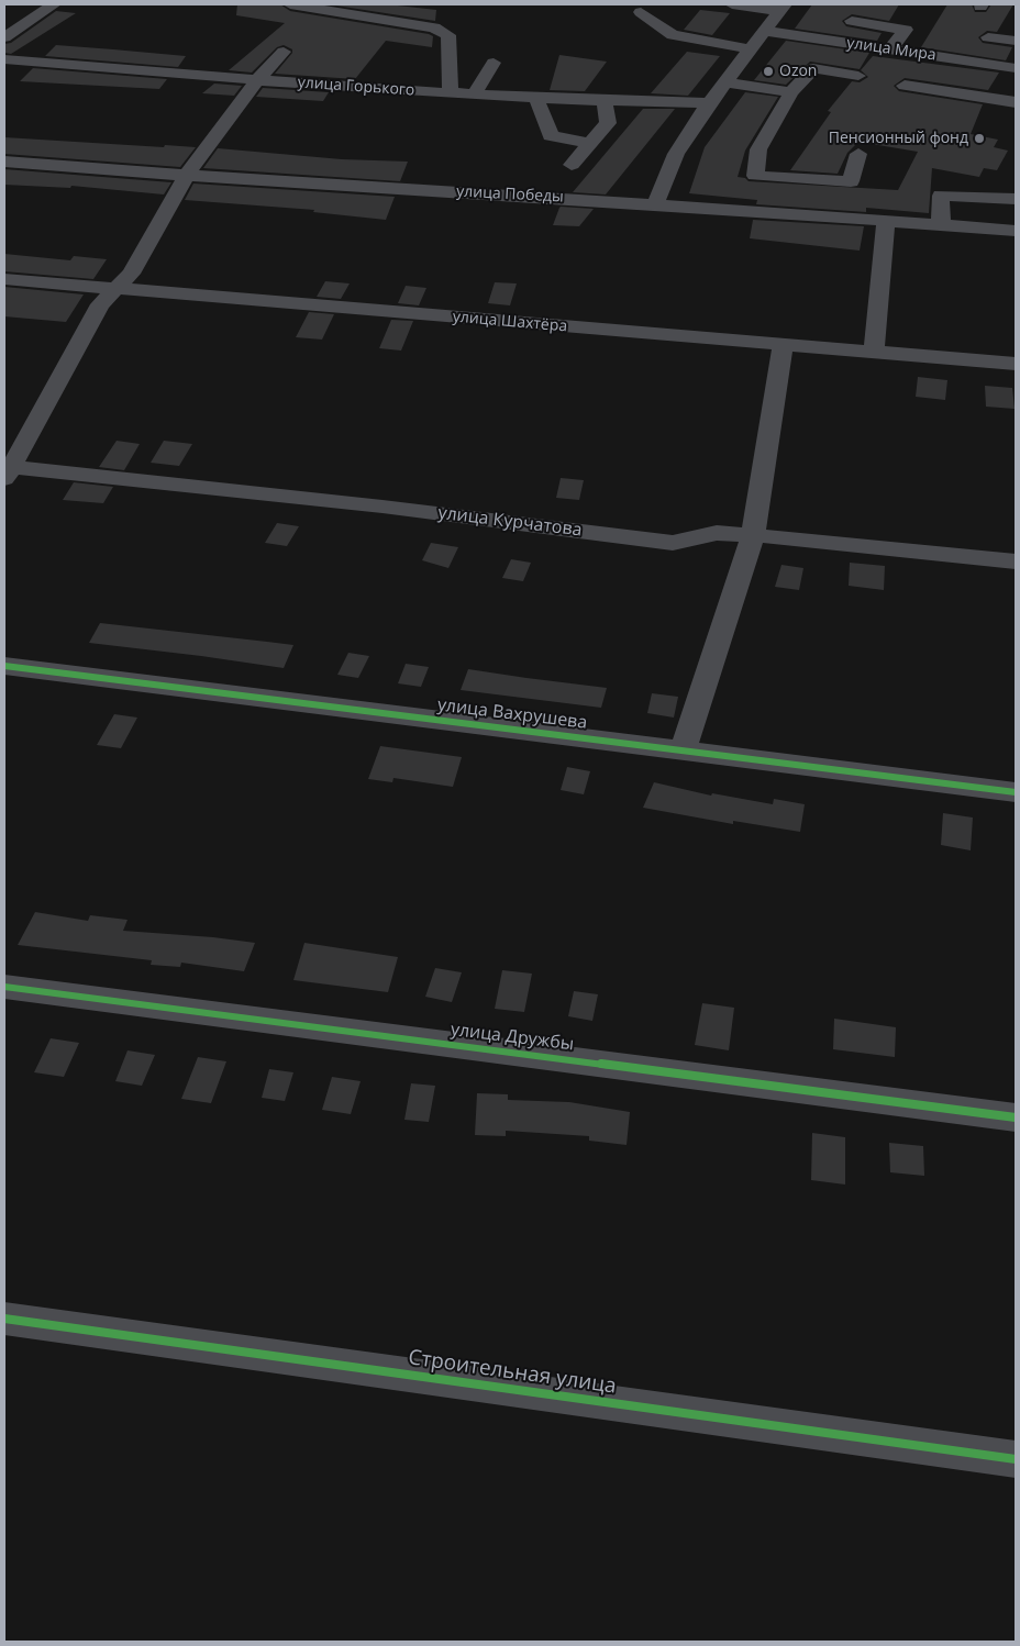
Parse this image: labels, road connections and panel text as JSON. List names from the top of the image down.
{
  "streets": {
    "street": [
      "улица Мира",
      "улица Горького",
      "улица Победы",
      "улица Шахтёра",
      "улица Курчатова",
      "улица Вахрушева",
      "улица Дружбы",
      "Строительная улица"
    ]
  },
  "places": ["Ozon", "Пенсионный фонд"]
}
